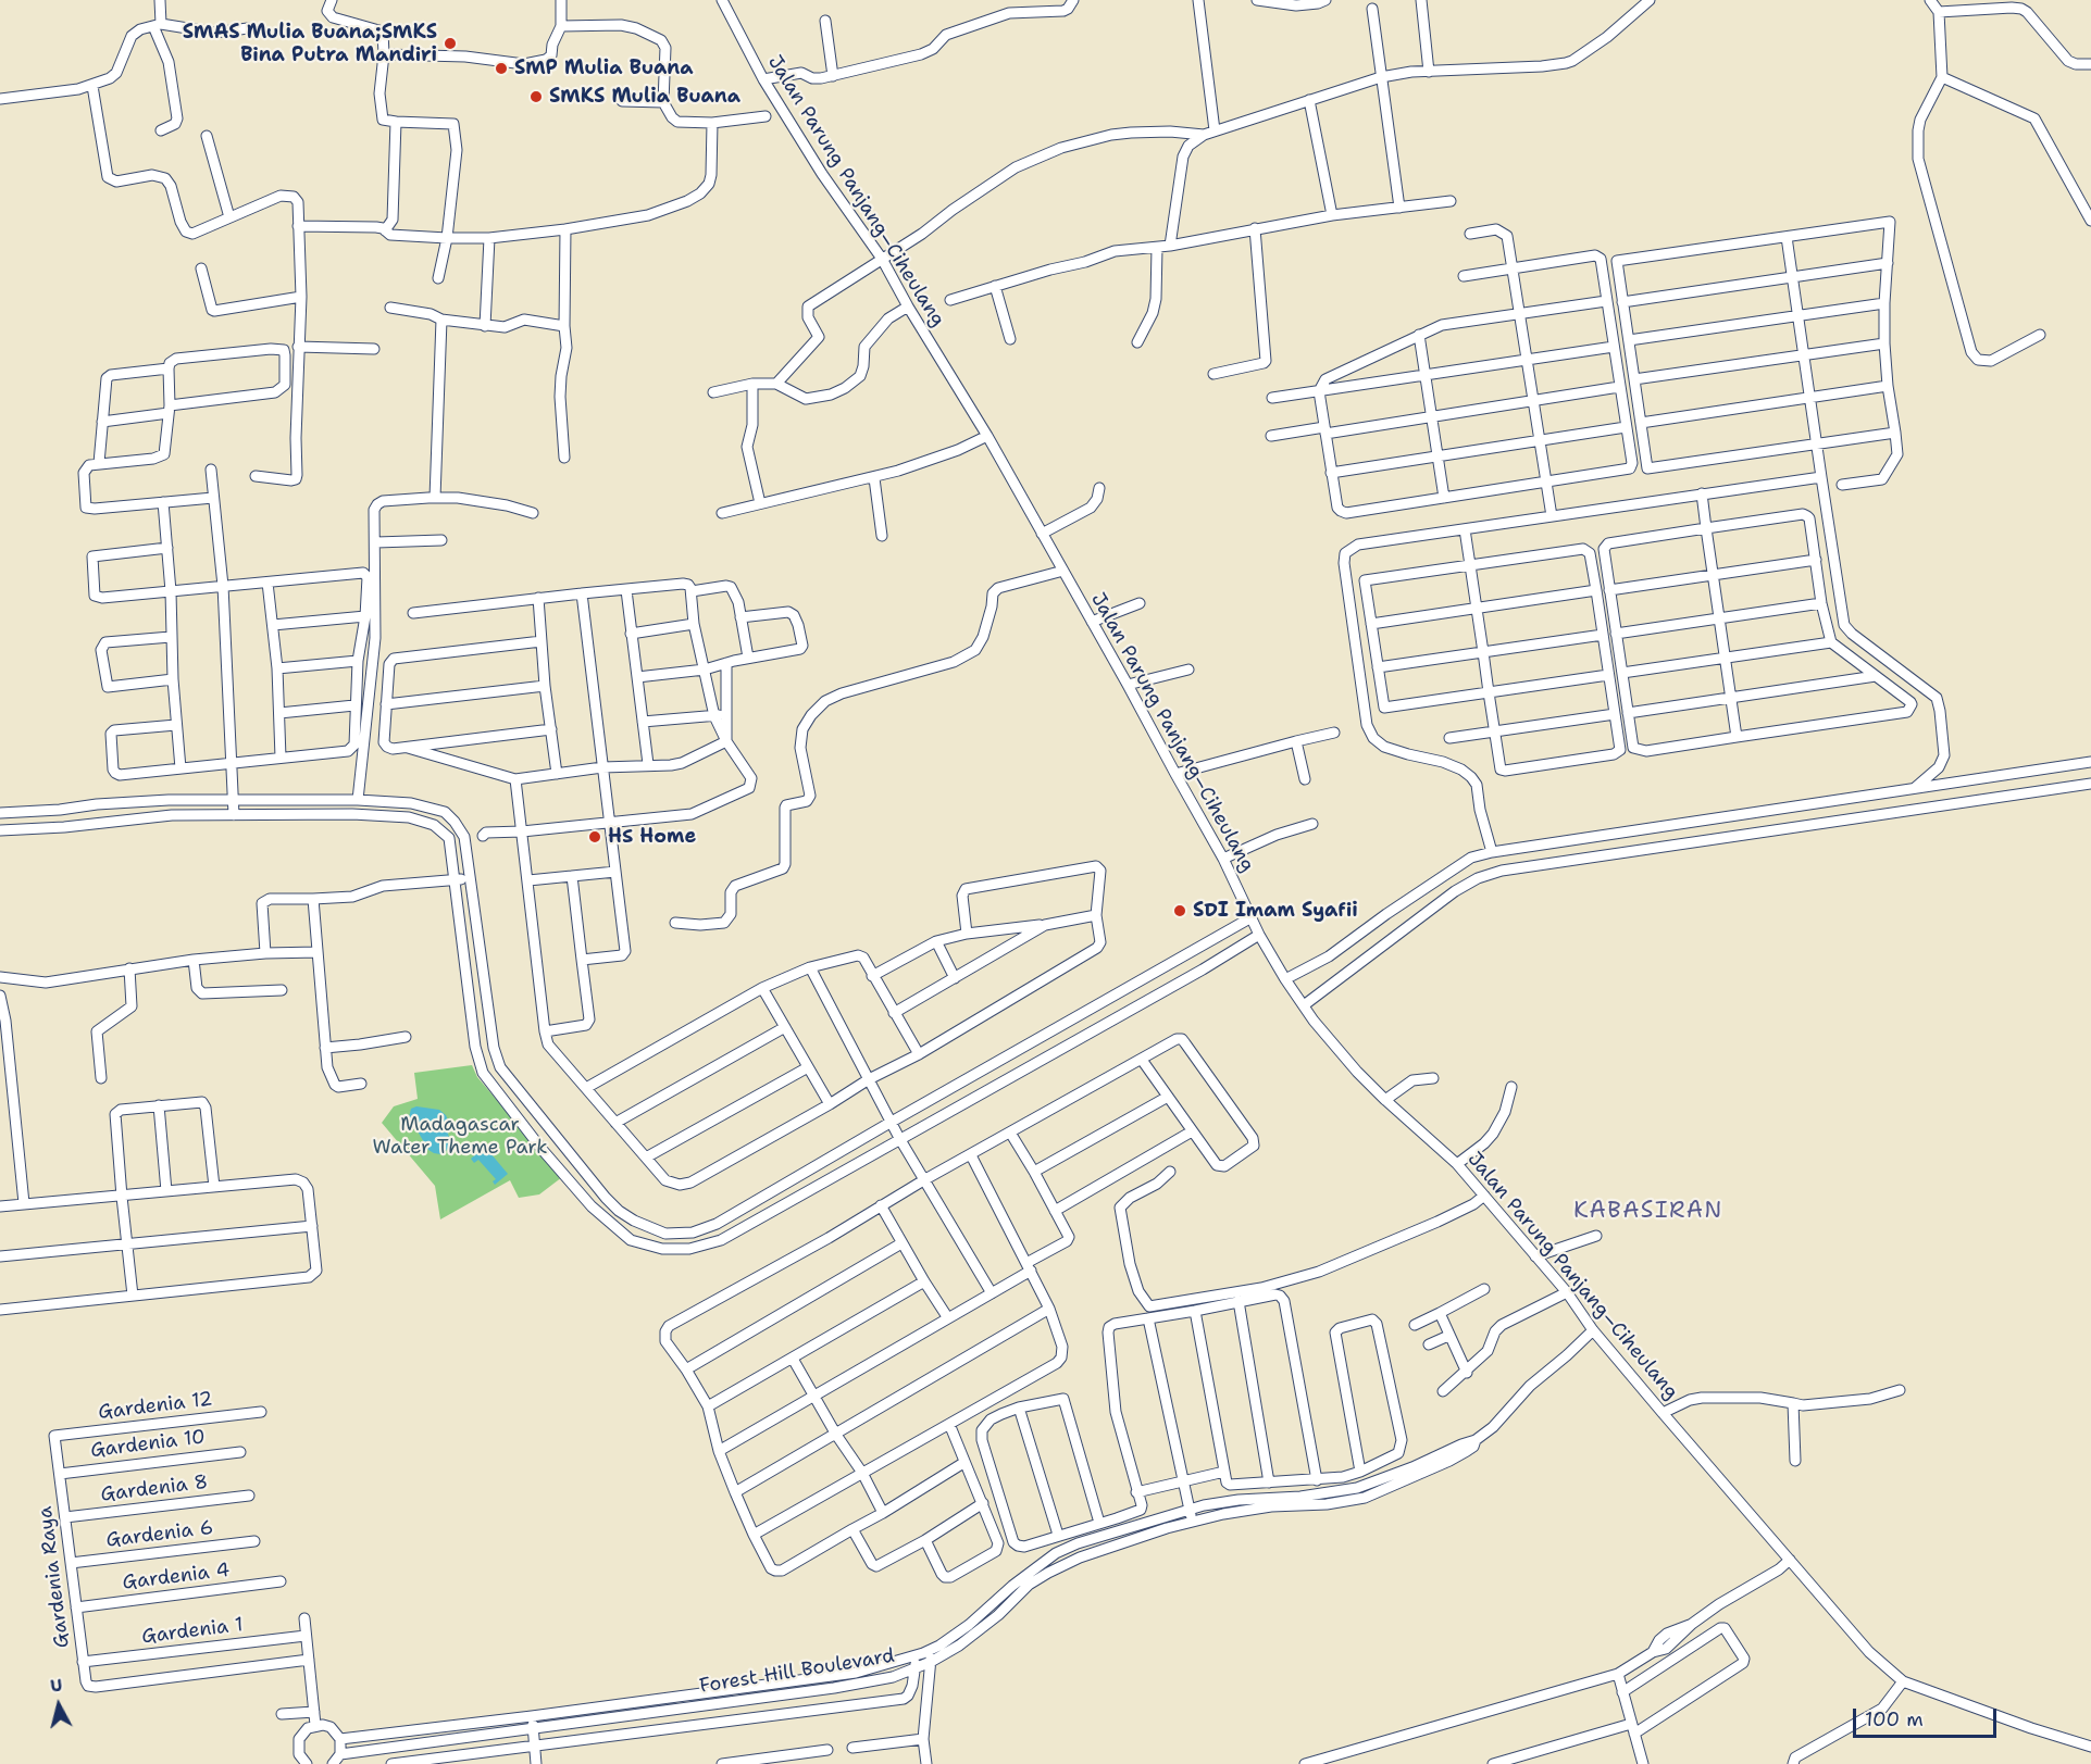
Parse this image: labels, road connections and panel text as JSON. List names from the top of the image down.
{
  "streets": {
    "street": [
      "Jalan Parung Panjang–Ciheulang",
      "Gardenia 12",
      "Gardenia 10",
      "Gardenia 8",
      "Gardenia 6",
      "Gardenia Raya",
      "Gardenia 4",
      "Gardenia 1",
      "Forest Hill Boulevard"
    ]
  },
  "crossings": [
    ["Jalan Parung Panjang–Ciheulang", "Forest Hill Boulevard"],
    ["Gardenia 12", "Gardenia Raya"],
    ["Gardenia 10", "Gardenia Raya"],
    ["Gardenia 8", "Gardenia Raya"],
    ["Gardenia 6", "Gardenia Raya"],
    ["Gardenia Raya", "Gardenia 4"],
    ["Gardenia Raya", "Gardenia 1"]
  ],
  "districts": ["KABASIRAN"],
  "parks": ["Madagascar Water Theme Park"],
  "places": [
    "SMAS Mulia Buana;SMKS Bina Putra Mandiri",
    "SMP Mulia Buana",
    "SMKS Mulia Buana",
    "HS Home",
    "SDI Imam Syafii"
  ],
  "scale_bar": "100 m",
  "north": "top"
}
